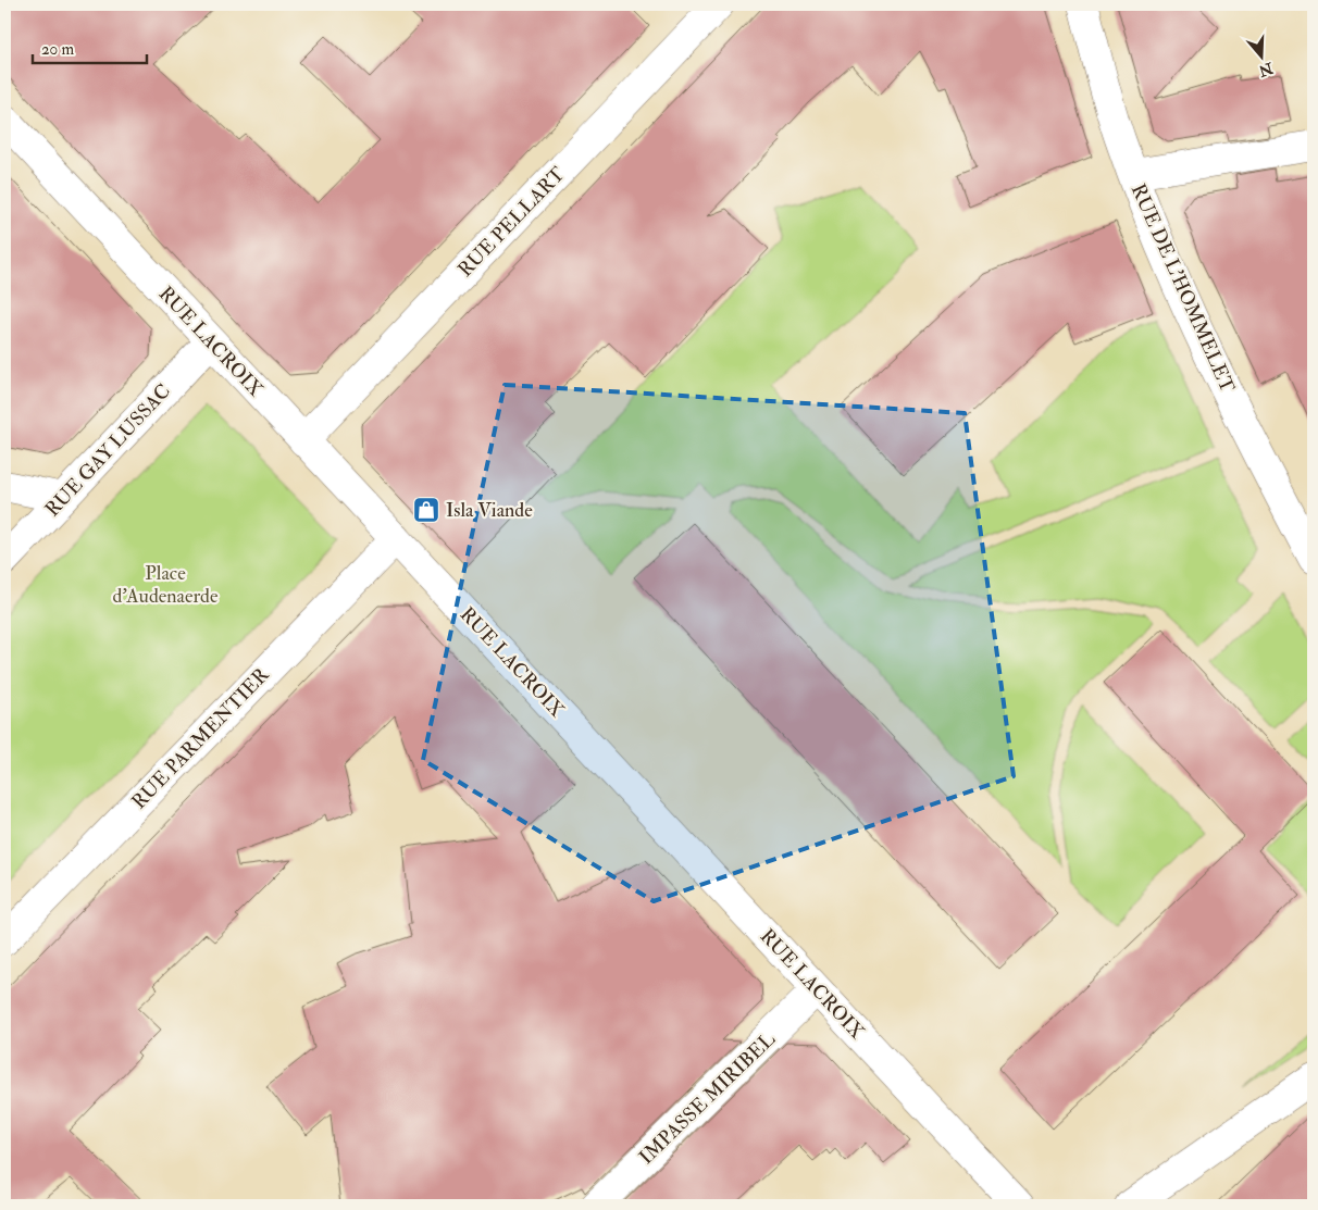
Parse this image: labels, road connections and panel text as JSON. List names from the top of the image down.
{
  "streets": {
    "street": [
      "RUE PELLART",
      "RUE DE L'HOMMELET",
      "RUE LACROIX",
      "RUE GAY LUSSAC",
      "RUE PARMENTIER",
      "IMPASSE MIRIBEL"
    ]
  },
  "crossings": [
    ["RUE PELLART", "RUE LACROIX"],
    ["RUE LACROIX", "RUE GAY LUSSAC"],
    ["RUE LACROIX", "RUE PARMENTIER"],
    ["RUE LACROIX", "IMPASSE MIRIBEL"]
  ],
  "parks": ["Place d'Audenaerde"],
  "places": {
    "shop": ["Isla Viande"]
  },
  "scale_bar": "20 m",
  "north": "bottom"
}
